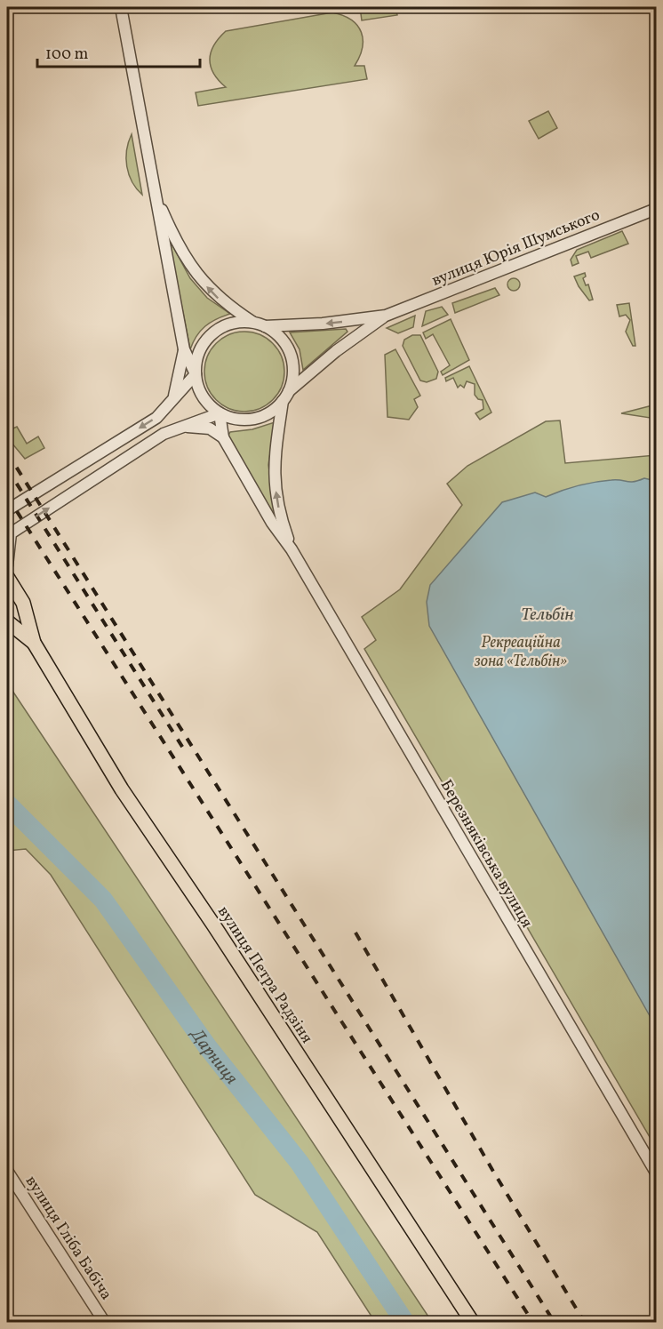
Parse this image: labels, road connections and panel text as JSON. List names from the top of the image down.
{
  "streets": {
    "main road": ["вулиця Петра Радзіня"],
    "street": ["вулиця Юрія Шумського", "Березняківська вулиця", "вулиця Гліба Бабіча"]
  },
  "crossings": [
    ["вулиця Юрія Шумського", "Березняківська вулиця"]
  ],
  "water": ["Тельбін", "Дарниця"],
  "parks": ["Рекреаційна зона «Тельбін»"],
  "scale_bar": "100 m"
}
